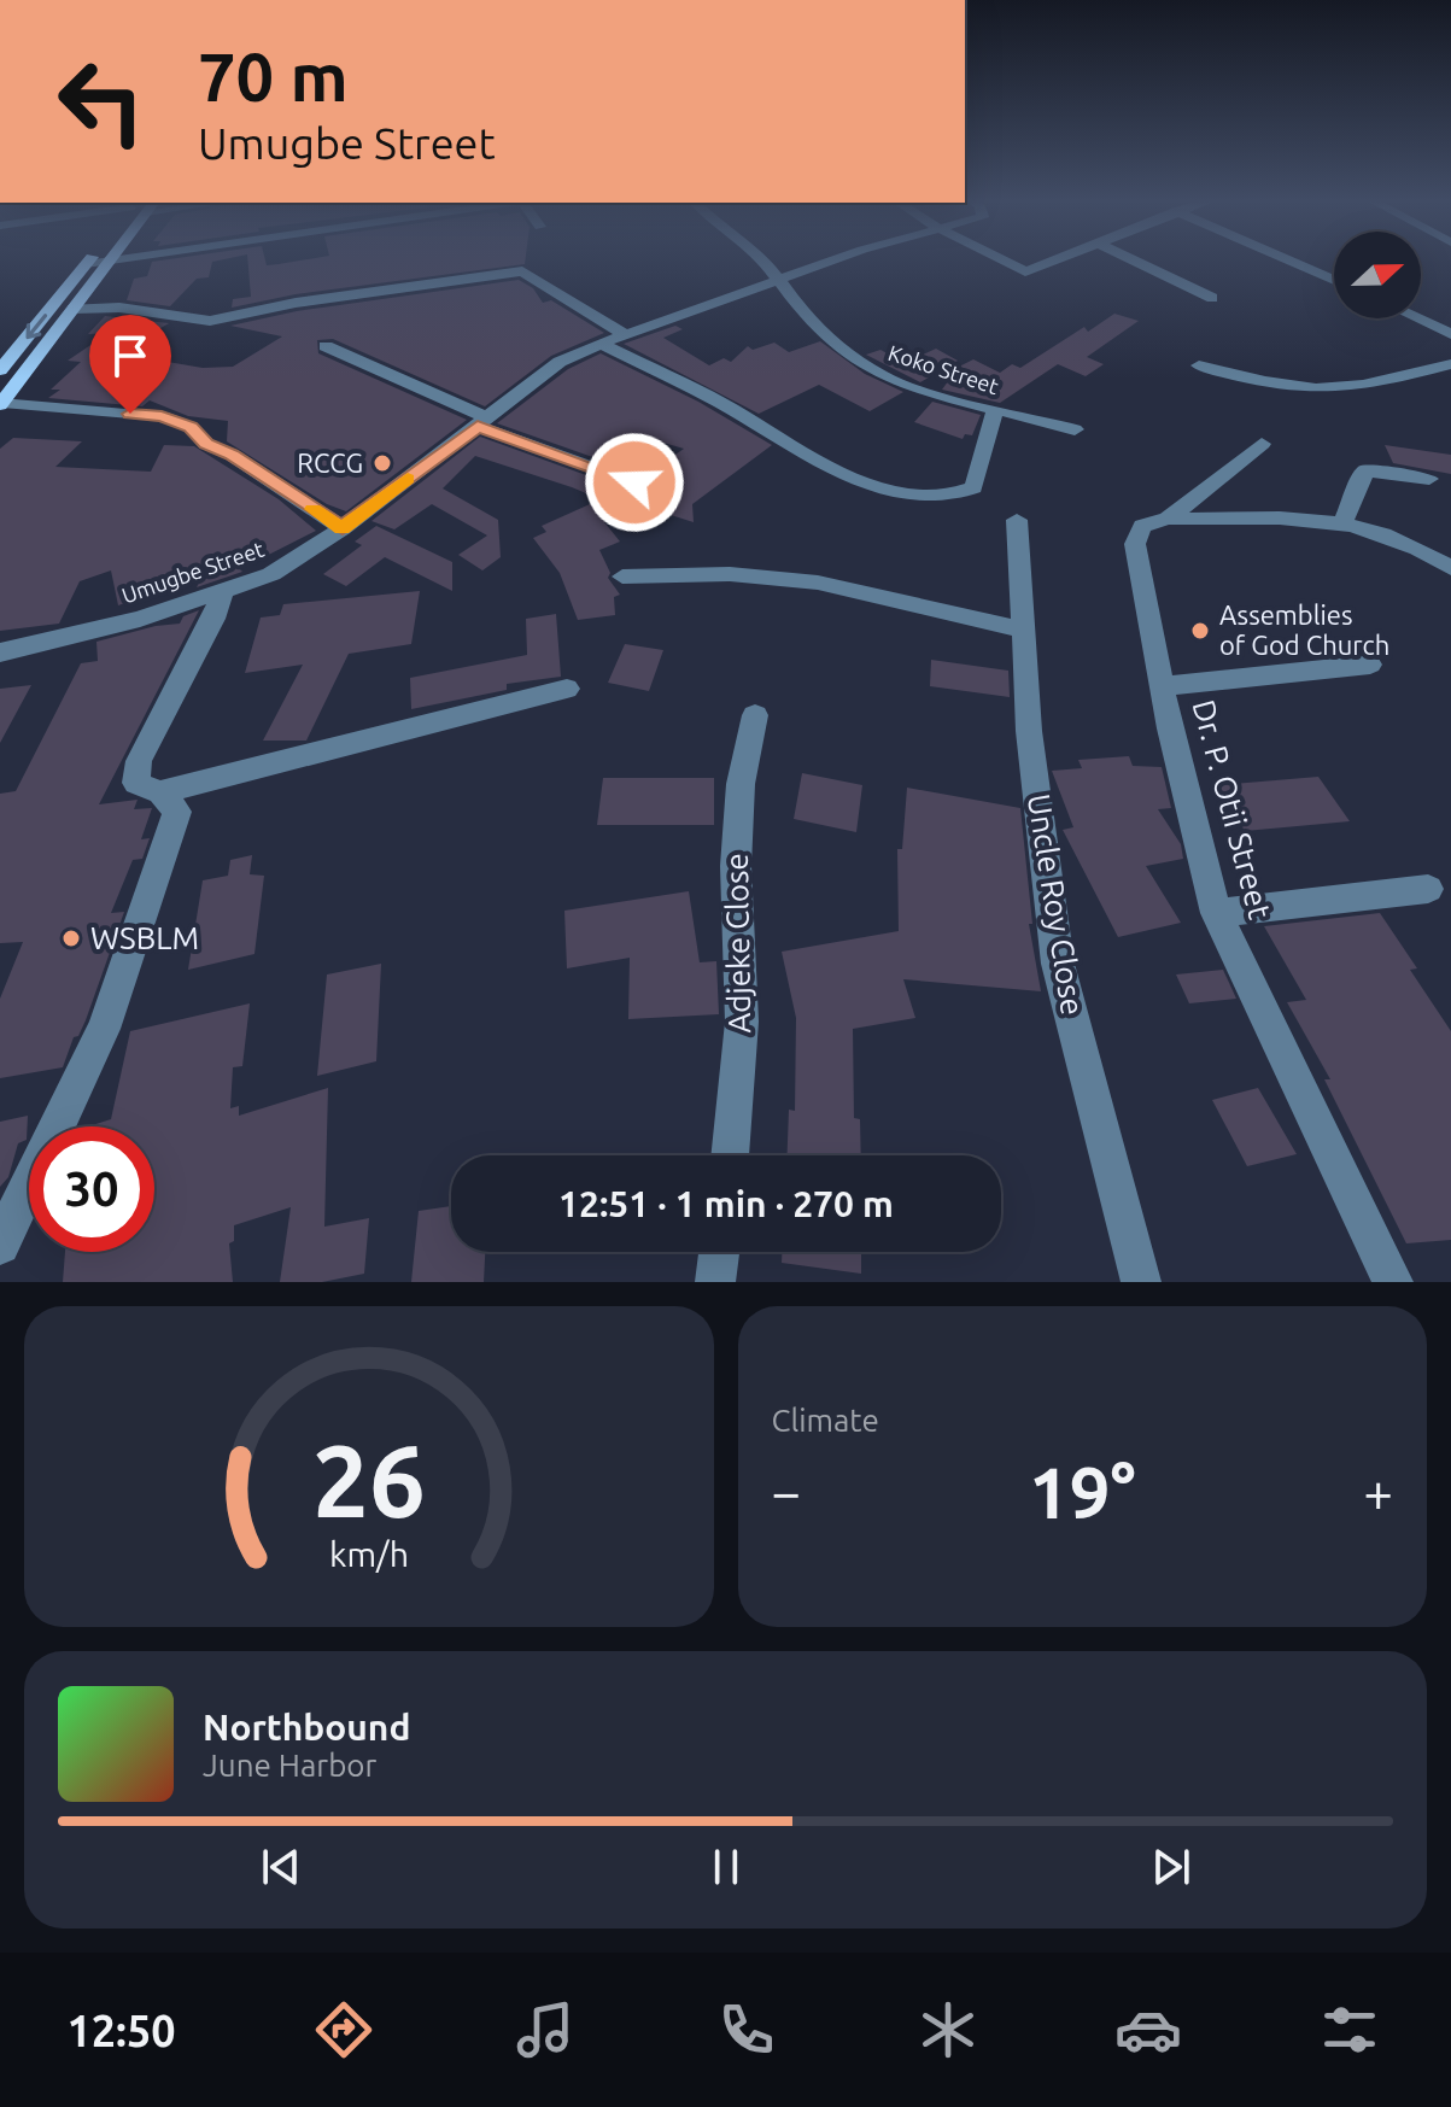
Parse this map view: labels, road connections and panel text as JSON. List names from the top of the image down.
{
  "streets": {
    "street": [
      "Koko Street",
      "Umugbe Street",
      "Dr. P. Otii Street",
      "Uncle Roy Close",
      "Adjeke Close"
    ]
  },
  "crossings": [
    ["Koko Street", "Umugbe Street"]
  ],
  "places": ["RCCG", "Assemblies of God Church", "WSBLM"],
  "north": "right",
  "page": {
    "turn": ["70 m", "Umugbe Street"],
    "limit": "30",
    "trip": "12:51 · 1 min · 270 m",
    "tile": "Climate",
    "heat": ["−", "19°", "+"],
    "song": ["Northbound", "June Harbor"],
    "tabs": "12:50",
    "gauge": ["26", "km/h"]
  }
}
